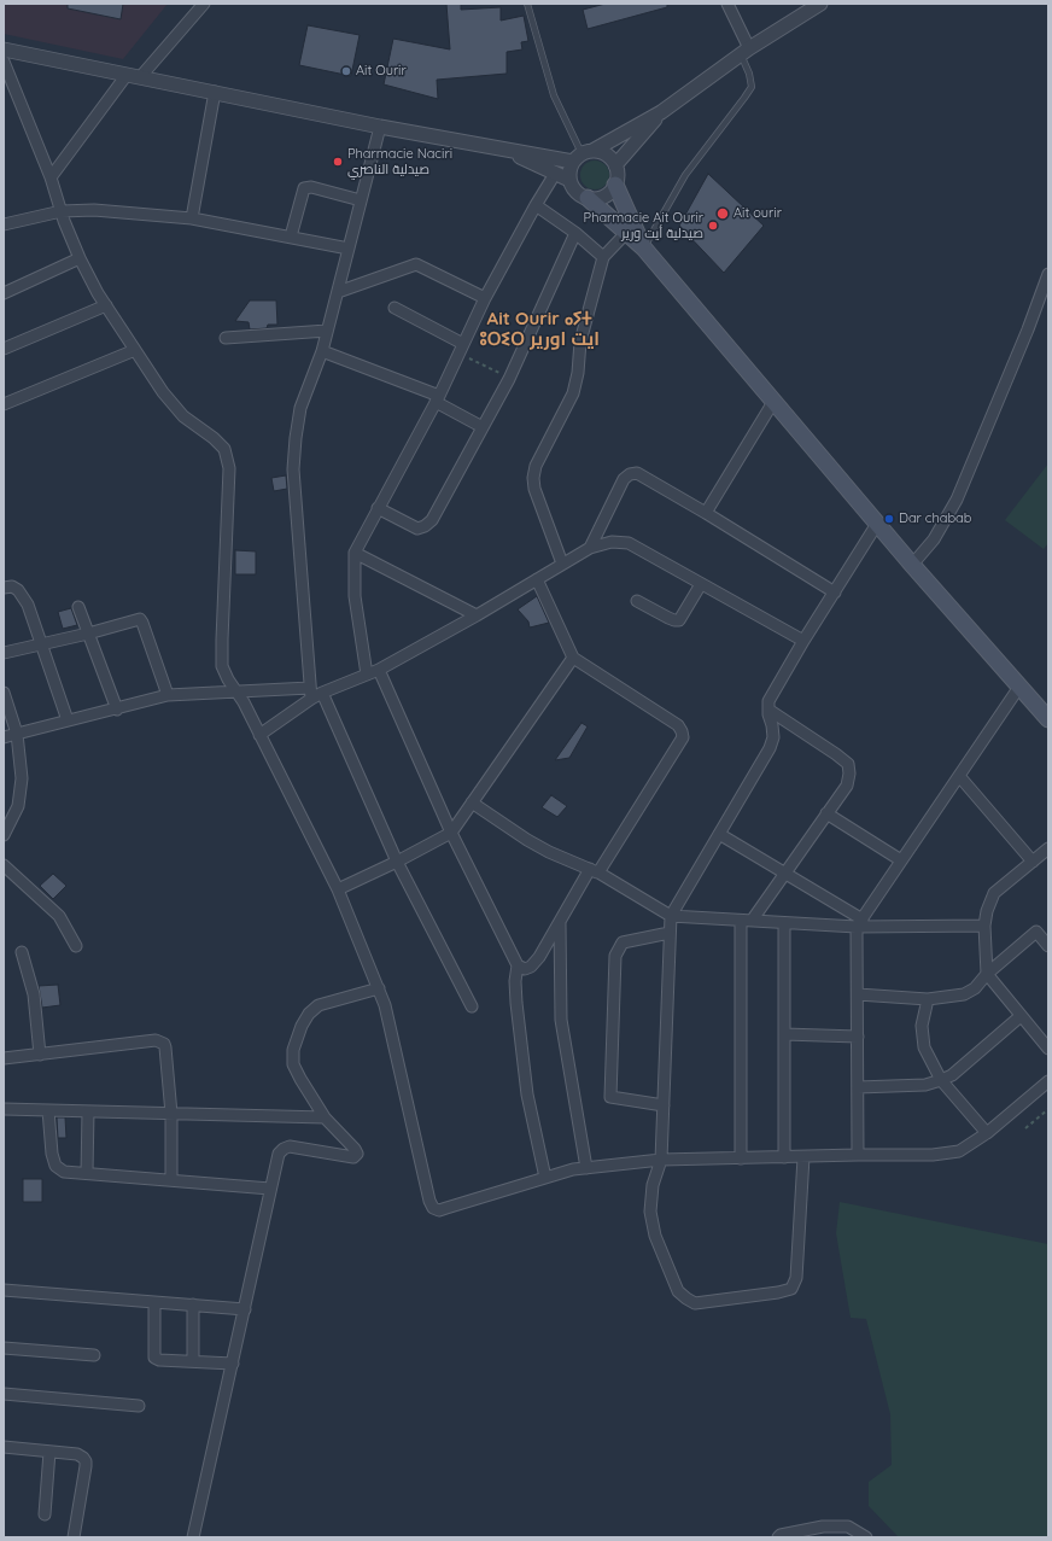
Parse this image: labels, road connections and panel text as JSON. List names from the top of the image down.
{
  "districts": ["Ait Ourir ⴰⵢⵜ ⵓⵔⵉⵔ ايت اورير"],
  "places": [
    "Ait Ourir",
    "Pharmacie Naciri صيدلية الناصري",
    "Ait ourir",
    "Pharmacie Ait Ourir صيدلية أيت ورير",
    "Dar chabab"
  ]
}
